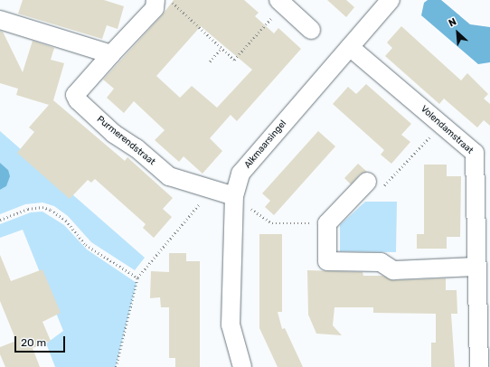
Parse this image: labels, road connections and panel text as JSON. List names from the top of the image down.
{
  "streets": {
    "street": ["Volendamstraat", "Purmerendstraat", "Alkmaarsingel"]
  },
  "crossings": [
    ["Volendamstraat", "Alkmaarsingel"],
    ["Purmerendstraat", "Alkmaarsingel"]
  ],
  "scale_bar": "20 m",
  "north": "top left"
}
